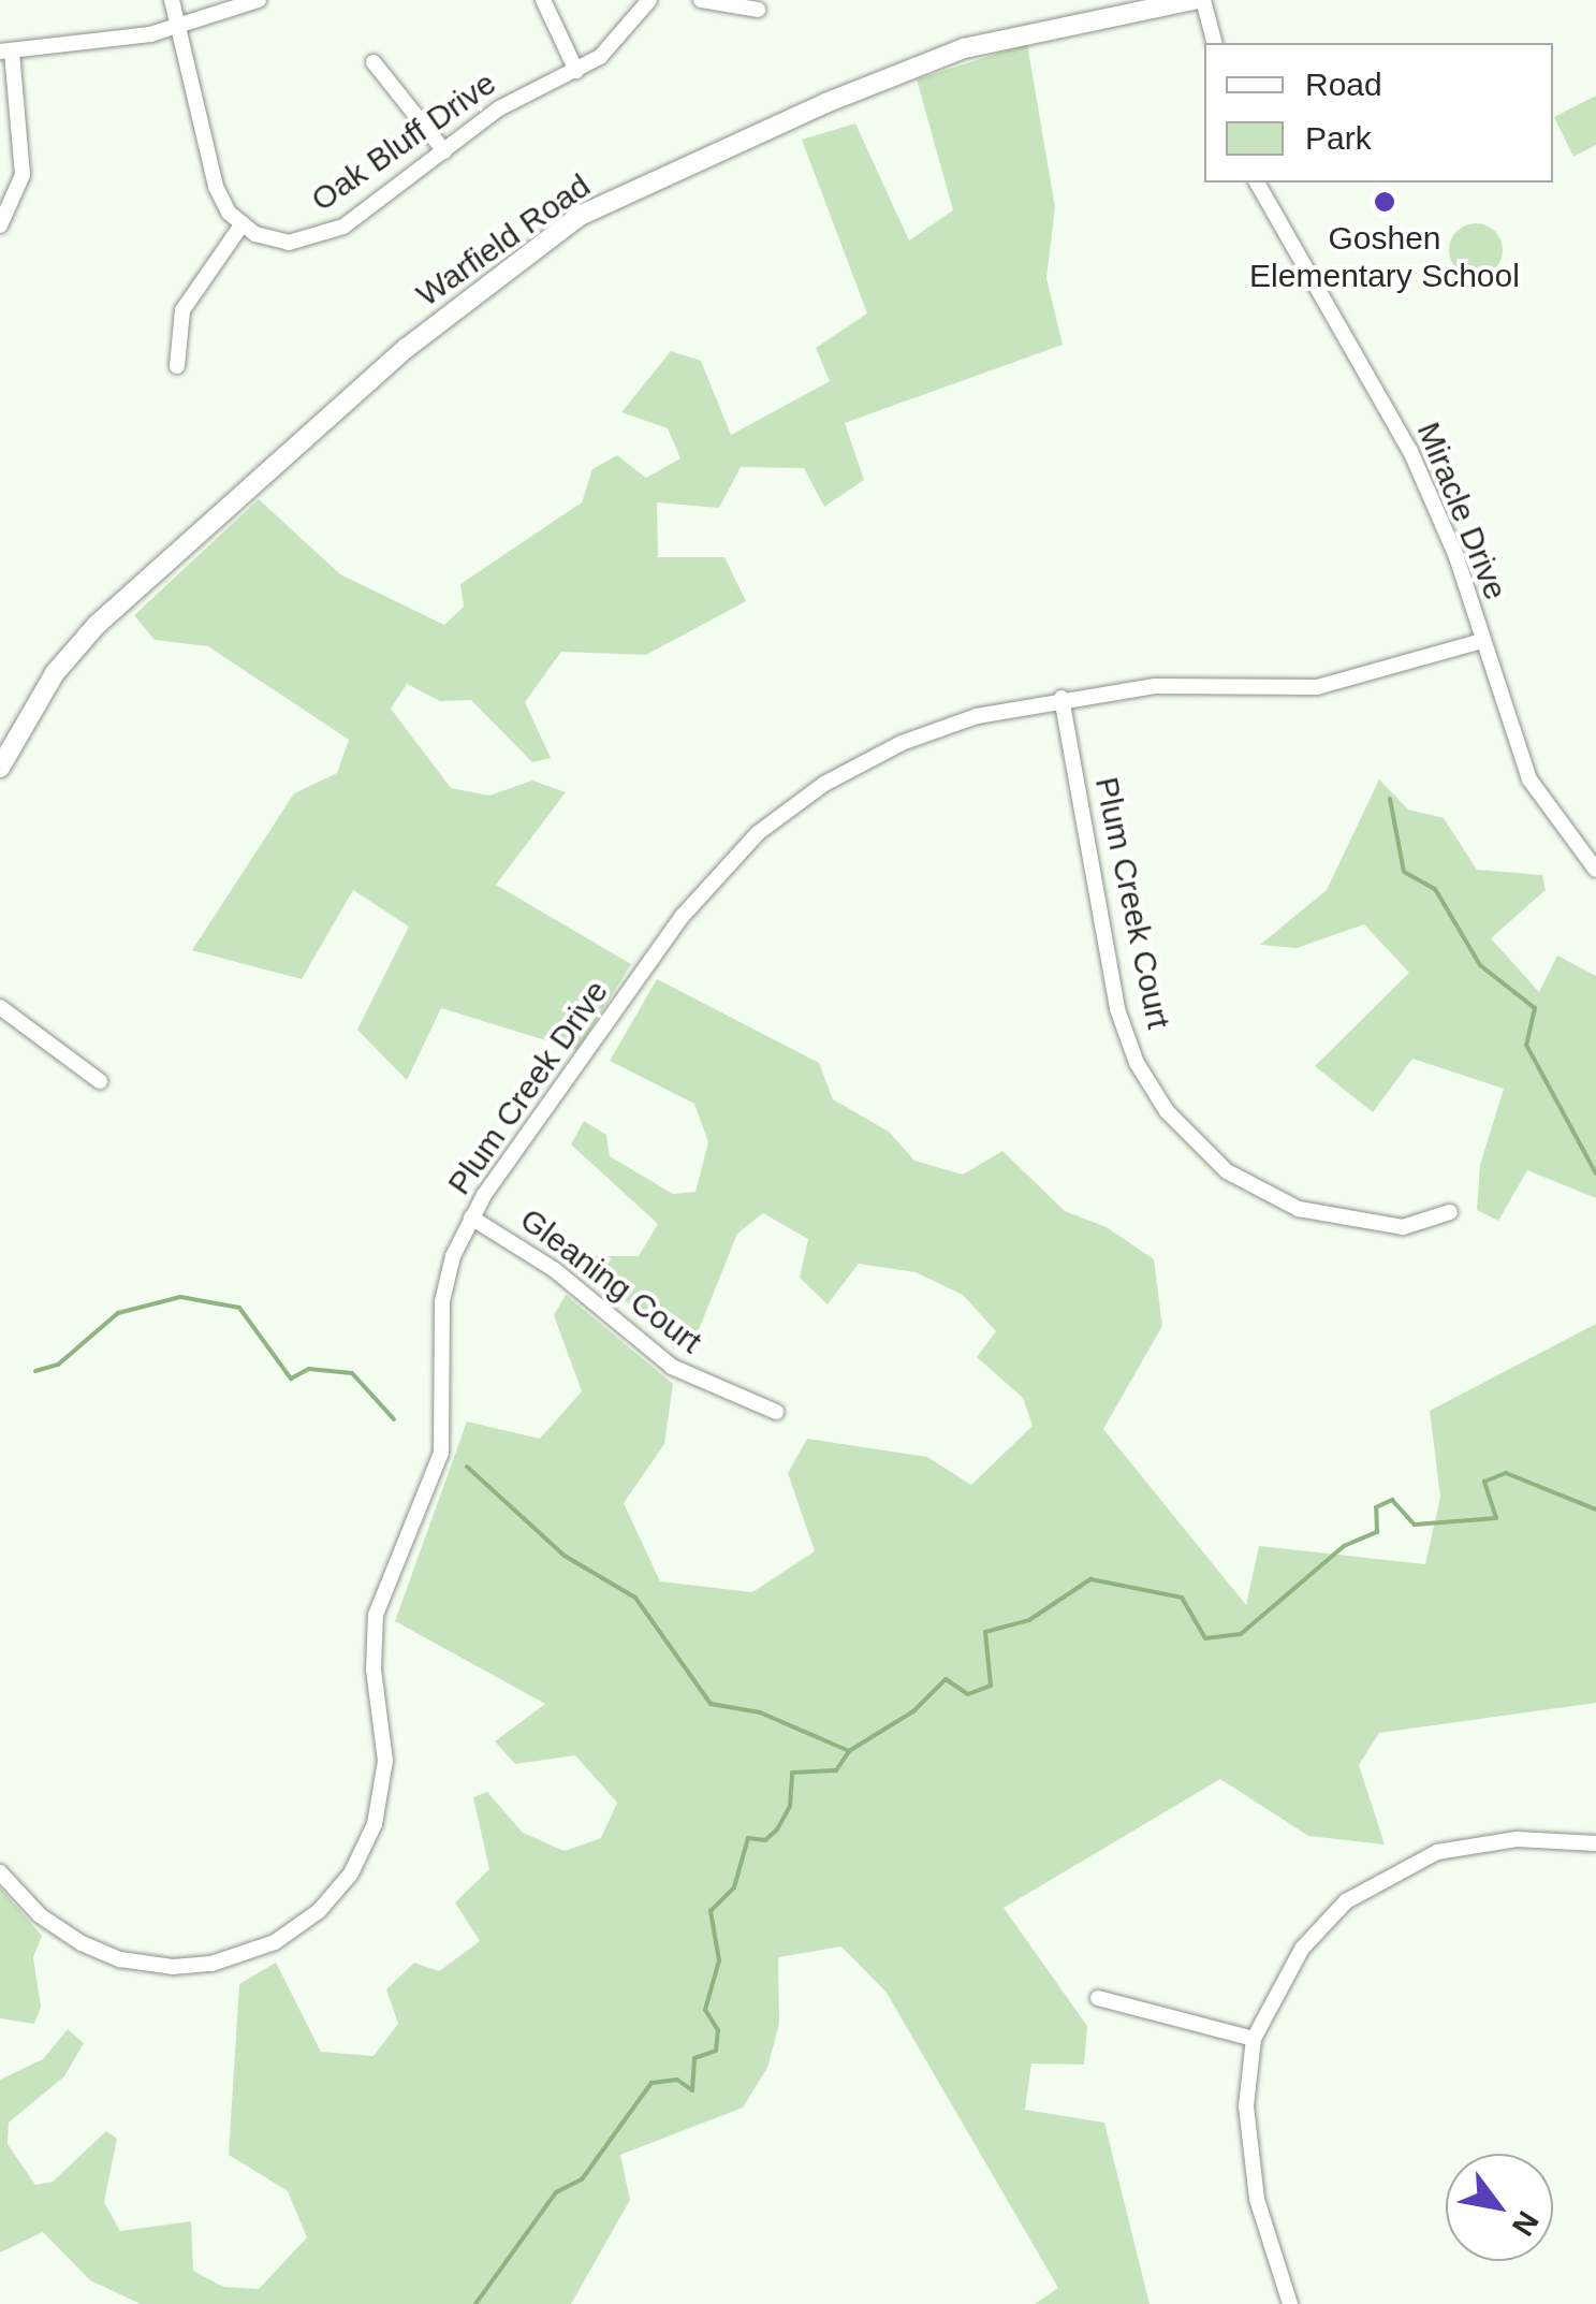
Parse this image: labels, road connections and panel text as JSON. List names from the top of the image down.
{
  "streets": {
    "street": [
      "Oak Bluff Drive",
      "Warfield Road",
      "Miracle Drive",
      "Plum Creek Court",
      "Plum Creek Drive",
      "Gleaning Court"
    ]
  },
  "crossings": [
    ["Miracle Drive", "Plum Creek Drive"],
    ["Plum Creek Court", "Plum Creek Drive"],
    ["Plum Creek Drive", "Gleaning Court"]
  ],
  "places": ["Goshen Elementary School"],
  "legend": ["Road", "Park"],
  "north": "bottom right"
}
